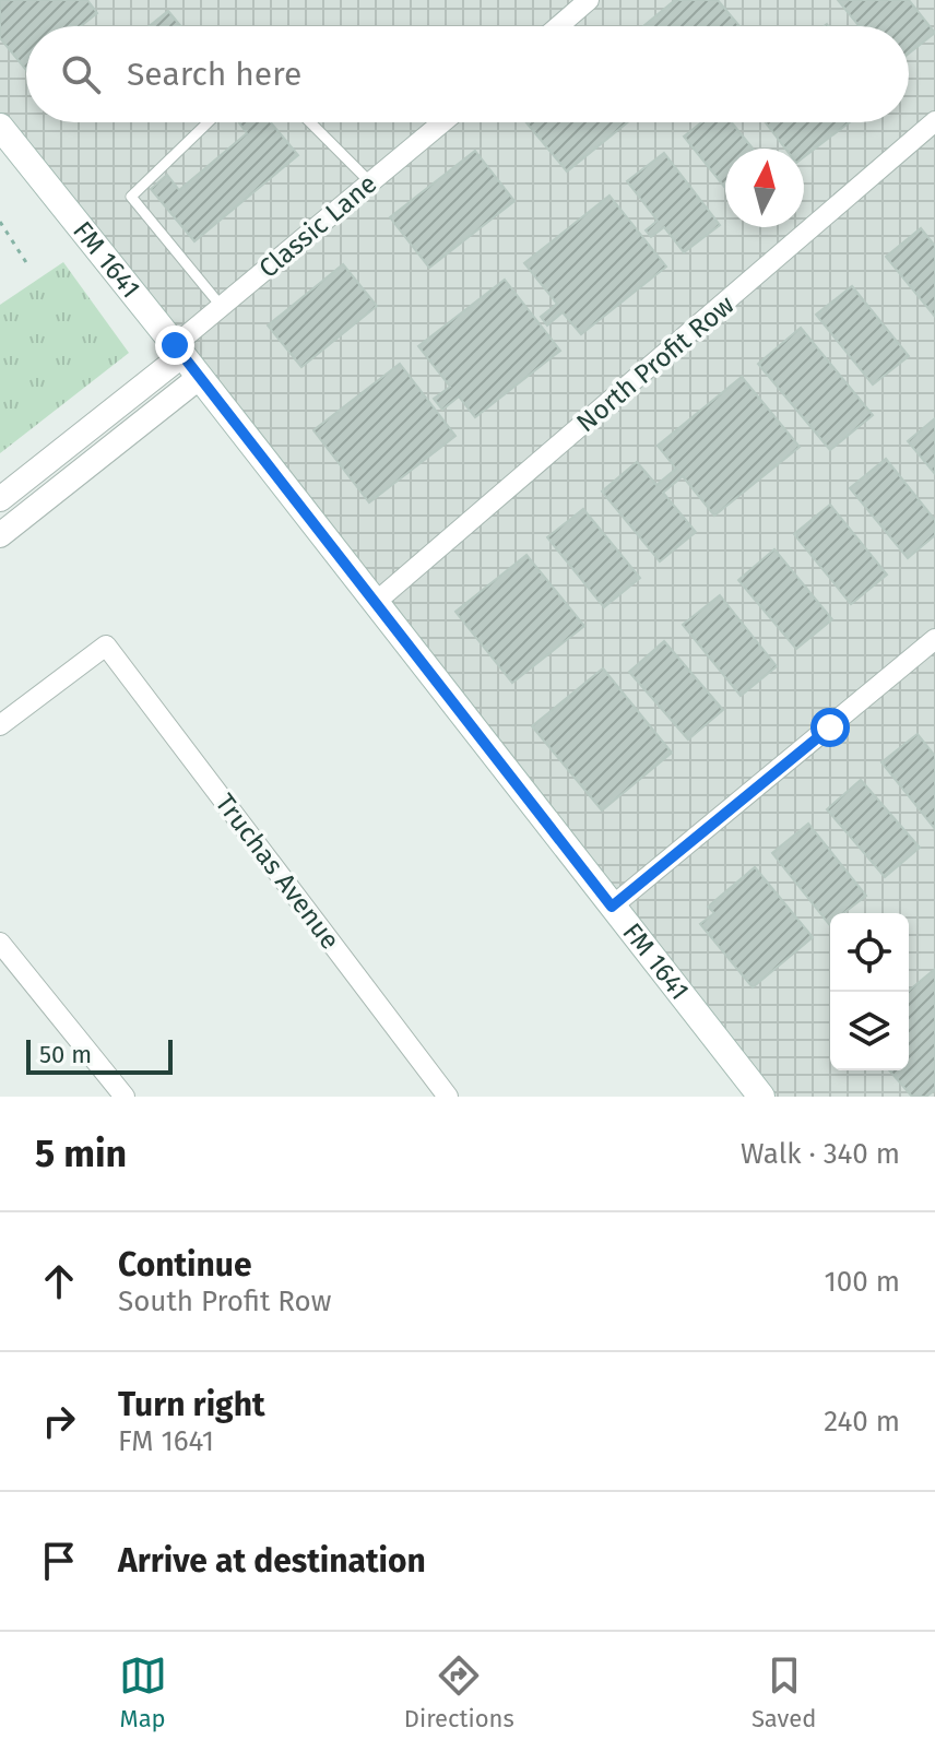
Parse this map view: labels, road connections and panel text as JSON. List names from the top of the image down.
{
  "streets": {
    "main road": ["FM 1641"],
    "street": ["Classic Lane", "North Profit Row", "Truchas Avenue"]
  },
  "crossings": [
    ["Classic Lane", "FM 1641"],
    ["FM 1641", "North Profit Row"]
  ],
  "scale_bar": "50 m",
  "north": "top",
  "page": {
    "search": "Search here",
    "scale": "50 m",
    "heading": ["5 min", "Walk · 340 m"],
    "list": [
      ["Continue", "South Profit Row", "100 m"],
      ["Turn right", "FM 1641", "240 m"],
      "Arrive at destination"
    ],
    "nav": ["Map", "Directions", "Saved"]
  }
}
